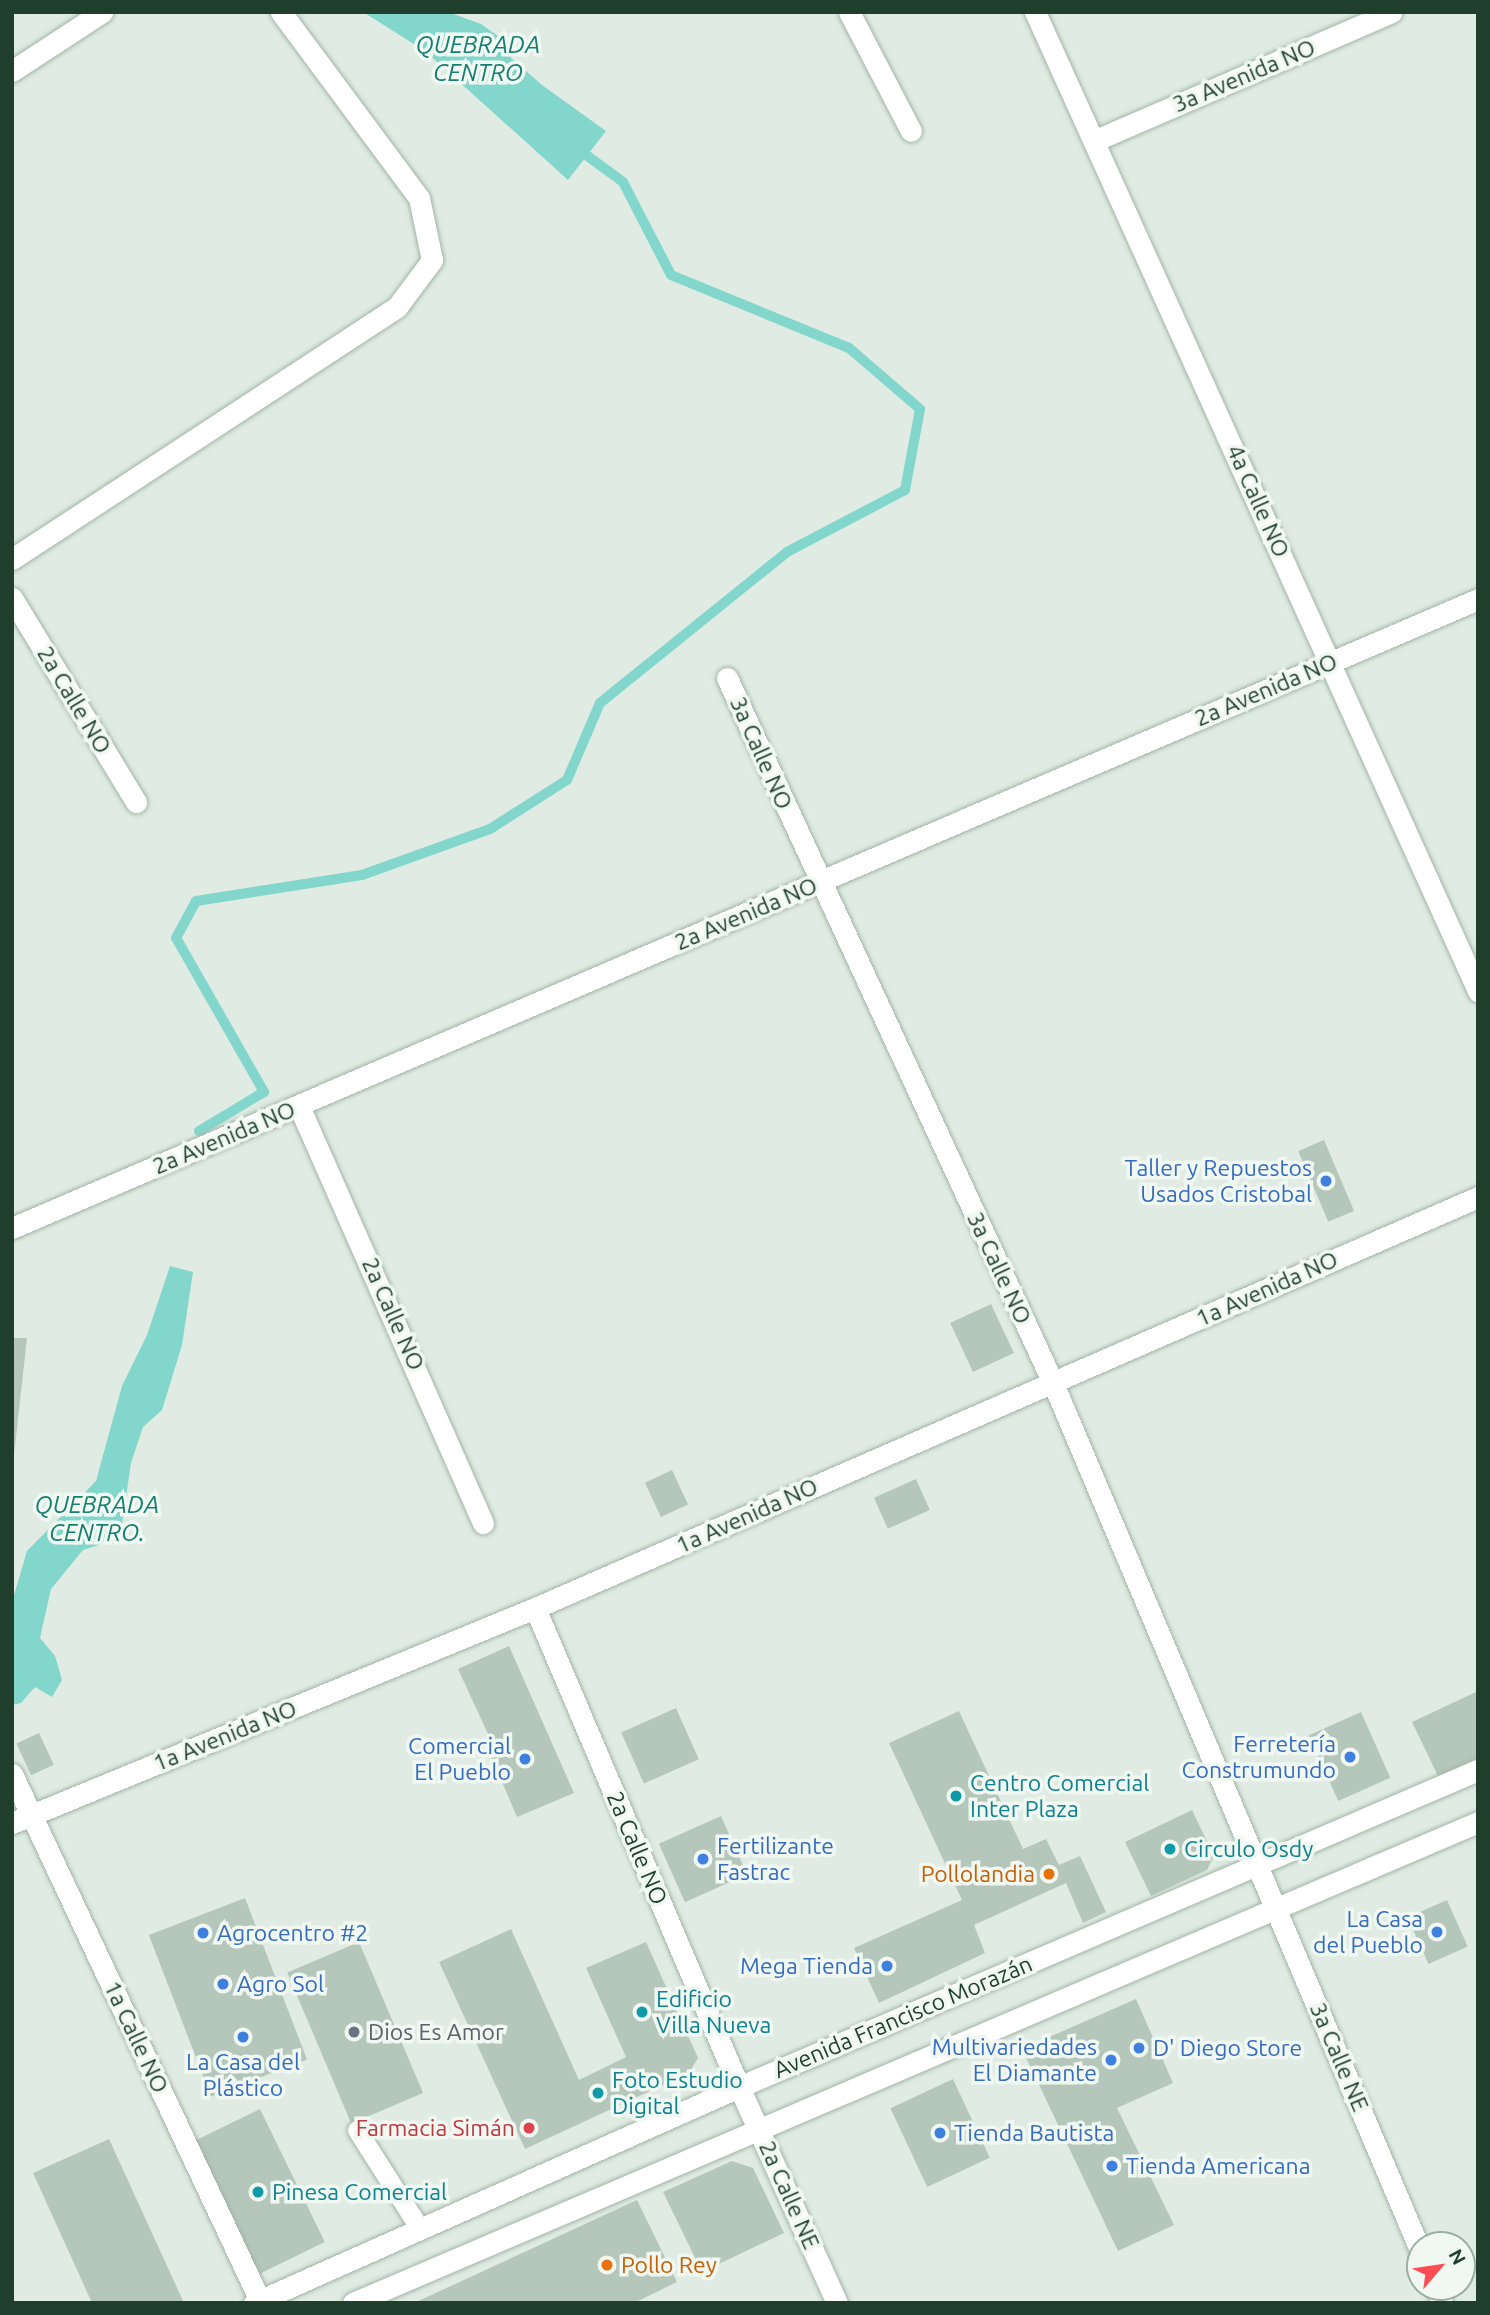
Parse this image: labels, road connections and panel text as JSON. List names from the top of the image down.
{
  "streets": {
    "street": [
      "3a Avenida NO",
      "4a Calle NO",
      "2a Avenida NO",
      "2a Calle NO",
      "3a Calle NO",
      "1a Avenida NO",
      "Avenida Francisco Morazán",
      "1a Calle NO",
      "3a Calle NE",
      "2a Calle NE"
    ]
  },
  "crossings": [
    ["3a Avenida NO", "4a Calle NO"],
    ["4a Calle NO", "2a Avenida NO"],
    ["2a Avenida NO", "2a Calle NO"],
    ["2a Avenida NO", "3a Calle NO"],
    ["2a Calle NO", "1a Avenida NO"],
    ["2a Calle NO", "Avenida Francisco Morazán"],
    ["2a Calle NO", "2a Calle NE"],
    ["3a Calle NO", "1a Avenida NO"],
    ["3a Calle NO", "Avenida Francisco Morazán"],
    ["3a Calle NO", "3a Calle NE"],
    ["1a Avenida NO", "1a Calle NO"],
    ["Avenida Francisco Morazán", "1a Calle NO"],
    ["Avenida Francisco Morazán", "3a Calle NE"],
    ["Avenida Francisco Morazán", "2a Calle NE"]
  ],
  "water": ["QUEBRADA CENTRO", "QUEBRADA CENTRO."],
  "places": [
    "Taller y Repuestos Usados Cristobal",
    "Ferretería Construmundo",
    "Comercial El Pueblo",
    "Centro Comercial Inter Plaza",
    "Circulo Osdy",
    "Fertilizante Fastrac",
    "Pollolandia",
    "La Casa del Pueblo",
    "Agrocentro #2",
    "Mega Tienda",
    "Agro Sol",
    "Edificio Villa Nueva",
    "Dios Es Amor",
    "La Casa del Plástico",
    "D' Diego Store",
    "Multivariedades El Diamante",
    "Foto Estudio Digital",
    "Farmacia Simán",
    "Tienda Bautista",
    "Tienda Americana",
    "Pinesa Comercial",
    "Pollo Rey"
  ],
  "north": "top right"
}
